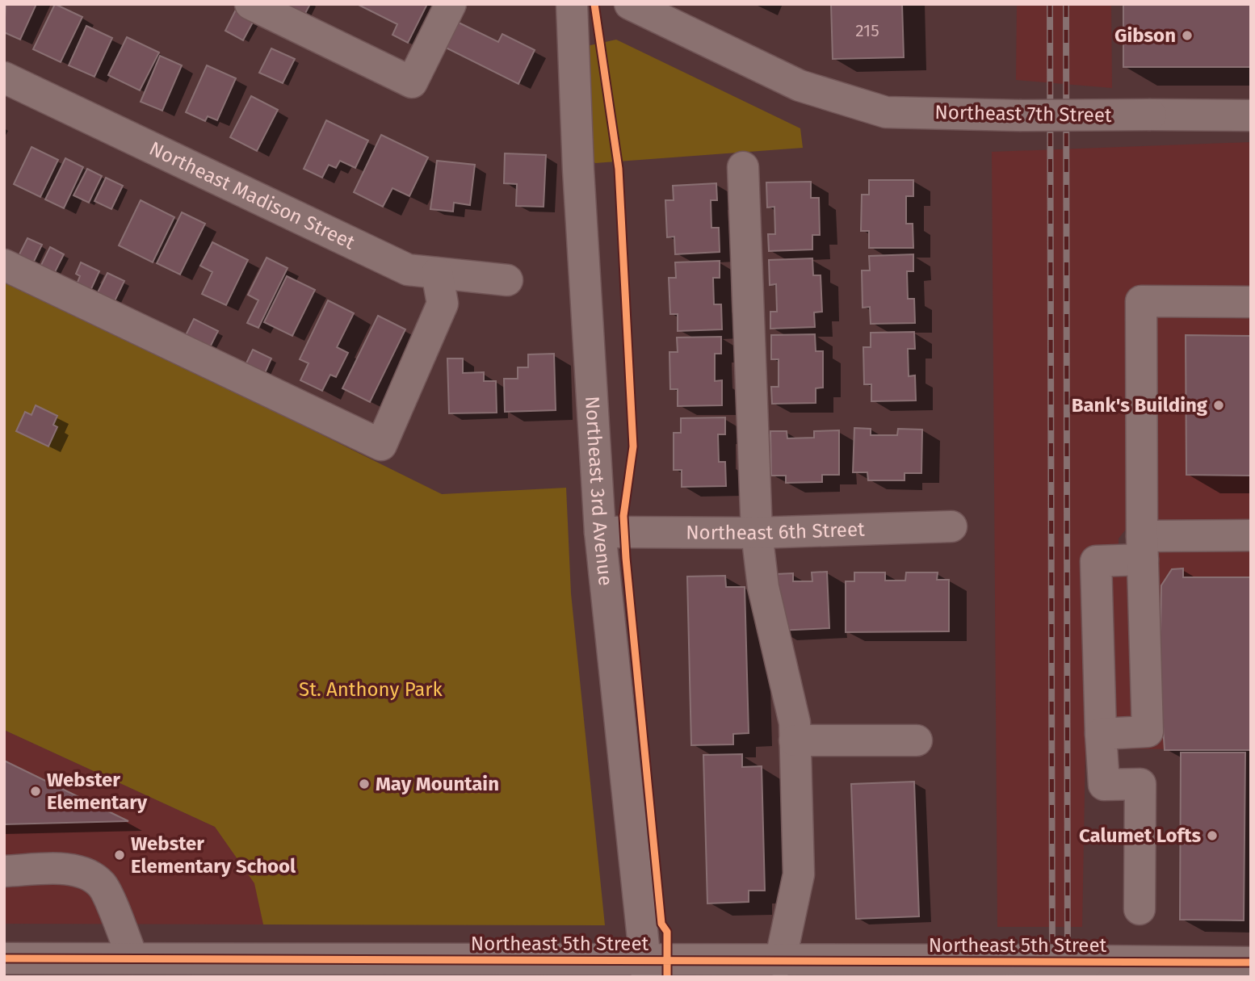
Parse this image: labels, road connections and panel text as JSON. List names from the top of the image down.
{
  "streets": {
    "street": [
      "Northeast 7th Street",
      "Northeast Madison Street",
      "Northeast 3rd Avenue",
      "Northeast 6th Street",
      "Northeast 5th Street"
    ]
  },
  "crossings": [
    ["Northeast 3rd Avenue", "Northeast 6th Street"],
    ["Northeast 3rd Avenue", "Northeast 5th Street"]
  ],
  "parks": ["St. Anthony Park"],
  "places": [
    "Gibson",
    "Bank's Building",
    "May Mountain",
    "Webster Elementary",
    "Calumet Lofts",
    "Webster Elementary School"
  ],
  "house_numbers": ["215"]
}
